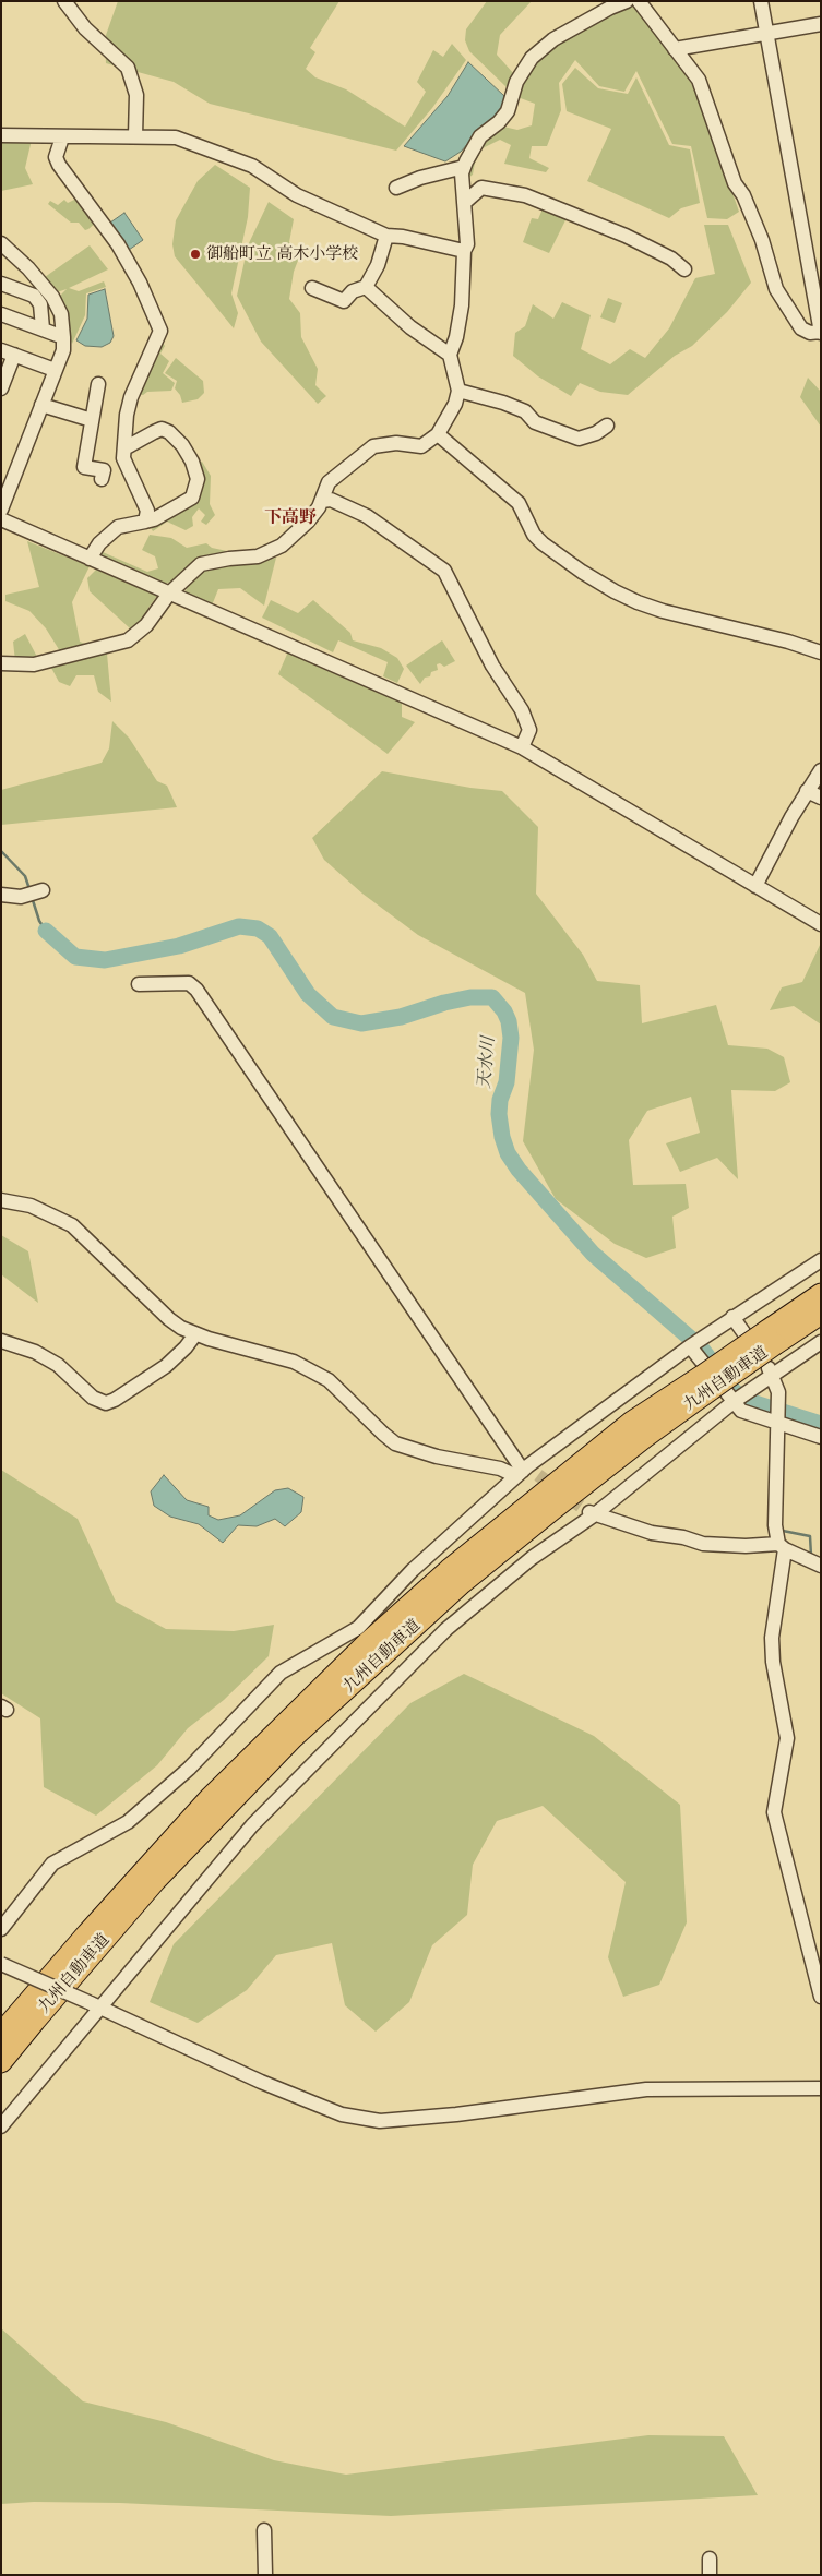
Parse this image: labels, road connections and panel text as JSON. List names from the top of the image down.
{
  "streets": {
    "highway": ["九州自動車道"]
  },
  "districts": ["下高野"],
  "water": ["天水川"],
  "places": ["御船町立 高木小学校"]
}
